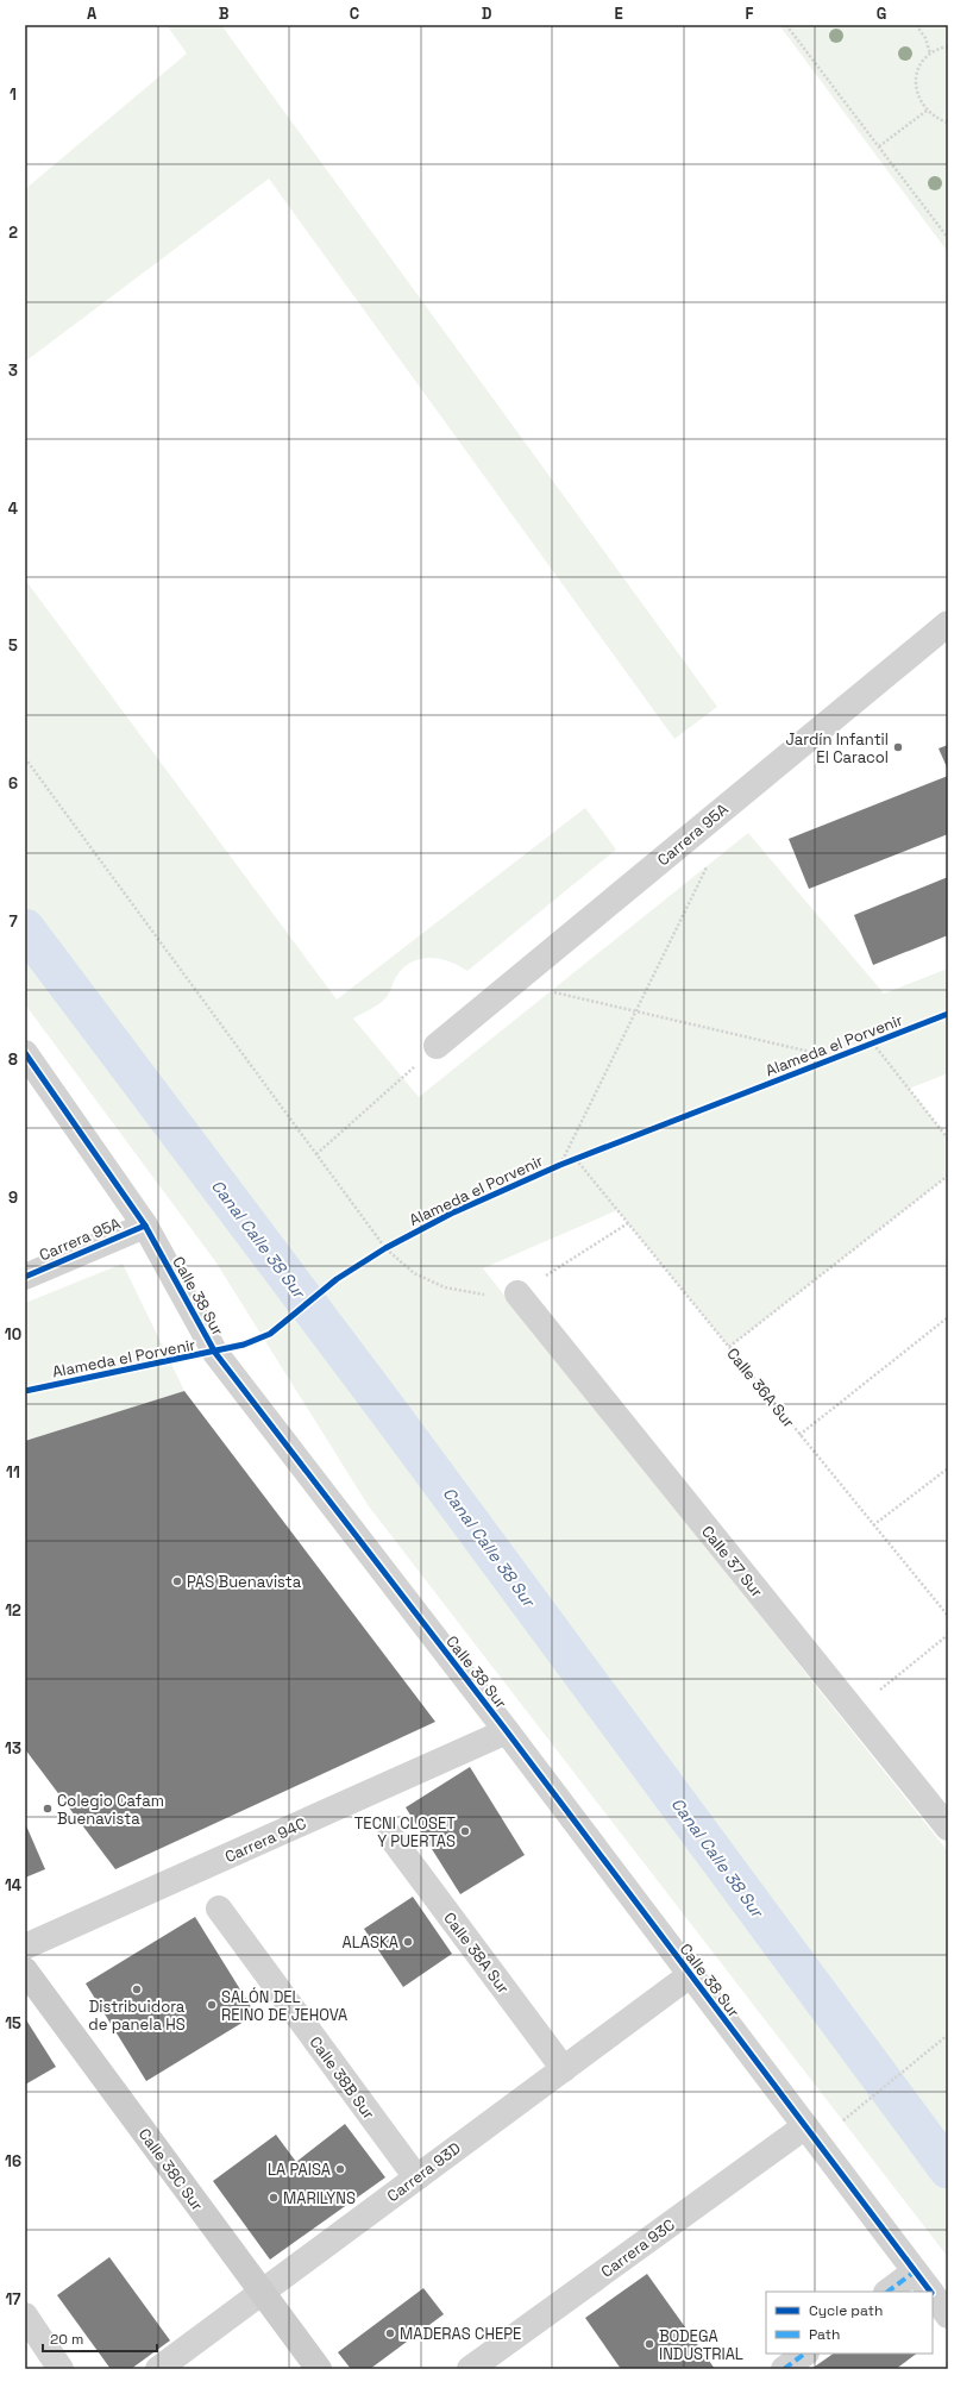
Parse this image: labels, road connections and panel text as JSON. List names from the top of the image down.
{
  "streets": {
    "street": [
      "Carrera 95A",
      "Calle 38 Sur",
      "Calle 37 Sur",
      "Carrera 94C",
      "Calle 38A Sur",
      "Calle 38B Sur",
      "Calle 38C Sur",
      "Carrera 93D",
      "Carrera 93C"
    ],
    "path": ["Calle 36A Sur"],
    "cycle path": ["Alameda el Porvenir"]
  },
  "crossings": [
    ["Carrera 95A", "Calle 38 Sur"],
    ["Alameda el Porvenir", "Calle 36A Sur"],
    ["Calle 38 Sur", "Carrera 94C"],
    ["Calle 38 Sur", "Carrera 93D"],
    ["Calle 38 Sur", "Carrera 93C"],
    ["Calle 38A Sur", "Carrera 93D"],
    ["Calle 38B Sur", "Carrera 93D"],
    ["Calle 38C Sur", "Carrera 93D"]
  ],
  "water": ["Canal Calle 38 Sur"],
  "places": [
    "Jardín Infantil El Caracol",
    "PAS Buenavista",
    "Colegio Cafam Buenavista",
    "TECNI CLOSET Y PUERTAS",
    "ALASKA",
    "Distribuidora de panela HS",
    "SALÓN DEL REINO DE JEHOVA",
    "LA PAISA",
    "MARILYNS",
    "MADERAS CHEPE",
    "BODEGA INDUSTRIAL"
  ],
  "legend": ["Cycle path", "Path"],
  "scale_bar": "20 m",
  "grid": {
    "columns": [
      "A",
      "B",
      "C",
      "D",
      "E",
      "F",
      "G"
    ],
    "rows": [
      "1",
      "2",
      "3",
      "4",
      "5",
      "6",
      "7",
      "8",
      "9",
      "10",
      "11",
      "12",
      "13",
      "14",
      "15",
      "16",
      "17"
    ]
  }
}
